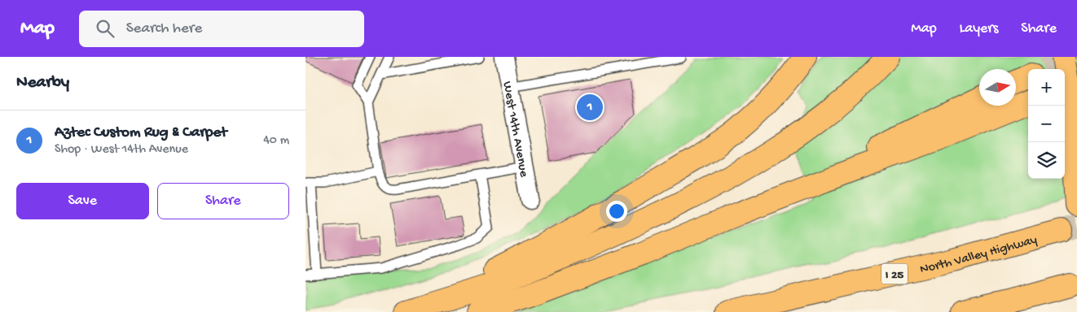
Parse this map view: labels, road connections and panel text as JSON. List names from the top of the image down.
{
  "streets": {
    "main road": ["North Valley Highway", "I 25"],
    "street": ["West 14th Avenue"]
  },
  "north": "right",
  "page": {
    "header": "Map",
    "search": "Search here",
    "nav": ["Map", "Layers", "Share"],
    "heading": "Nearby",
    "map_buttons": ["+", "−"],
    "pins": "1",
    "list": [
      {
        "mark": "1",
        "name": "Aztec Custom Rug & Carpet",
        "note": "Shop · West 14th Avenue",
        "value": "40 m"
      }
    ],
    "buttons": ["Save", "Share"]
  }
}
